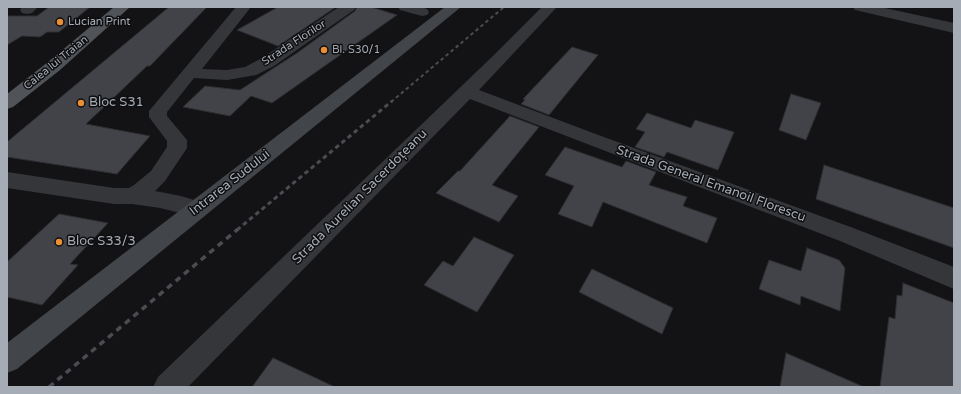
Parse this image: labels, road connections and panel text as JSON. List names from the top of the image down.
{
  "streets": {
    "main road": ["Calea lui Traian"],
    "street": [
      "Strada Florilor",
      "Intrarea Sudului",
      "Strada General Emanoil Florescu",
      "Strada Aurelian Sacerdoțeanu"
    ]
  },
  "crossings": [
    ["Strada General Emanoil Florescu", "Strada Aurelian Sacerdoțeanu"]
  ],
  "places": [
    "Lucian Print",
    "Bl. S30/1",
    "Bloc S31",
    "Bloc S33/3"
  ]
}
